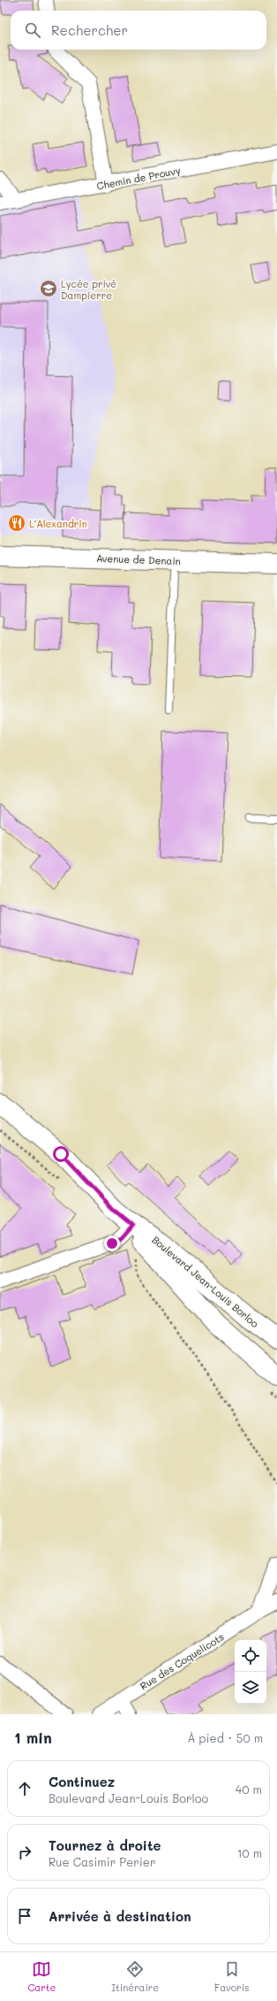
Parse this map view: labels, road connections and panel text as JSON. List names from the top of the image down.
{
  "streets": {
    "main road": ["Avenue de Denain", "Boulevard Jean-Louis Borloo"],
    "street": ["Chemin de Prouvy", "Rue des Coquelicots"]
  },
  "places": {
    "school or university": ["Lycée privé Dampierre"],
    "restaurant": ["L’Alexandrin"]
  },
  "page": {
    "search": "Rechercher",
    "heading": ["1 min", "À pied · 50 m"],
    "list": [
      ["Continuez", "Boulevard Jean-Louis Borloo", "40 m"],
      ["Tournez à droite", "Rue Casimir Perier", "10 m"],
      "Arrivée à destination"
    ],
    "nav": ["Carte", "Itinéraire", "Favoris"]
  }
}
